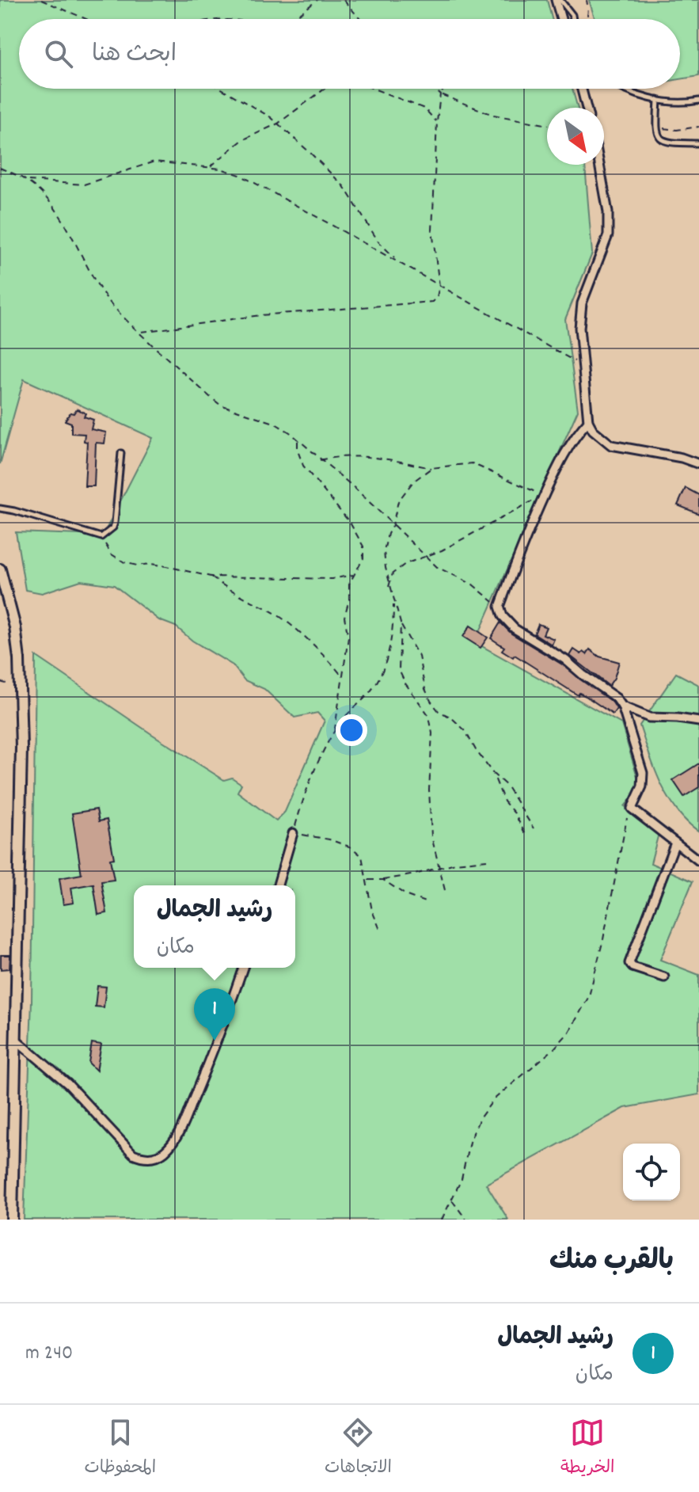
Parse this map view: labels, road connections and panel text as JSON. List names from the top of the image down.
{
  "north": "bottom right",
  "page": {
    "search": "ابحث هنا",
    "popup": ["رشيد الجمال", "مكان"],
    "pins": "1",
    "heading": "بالقرب منك",
    "list": [
      {
        "mark": "1",
        "name": "رشيد الجمال",
        "note": "مكان",
        "value": "240 m"
      }
    ],
    "nav": ["الخريطة", "الاتجاهات", "المحفوظات"]
  }
}
